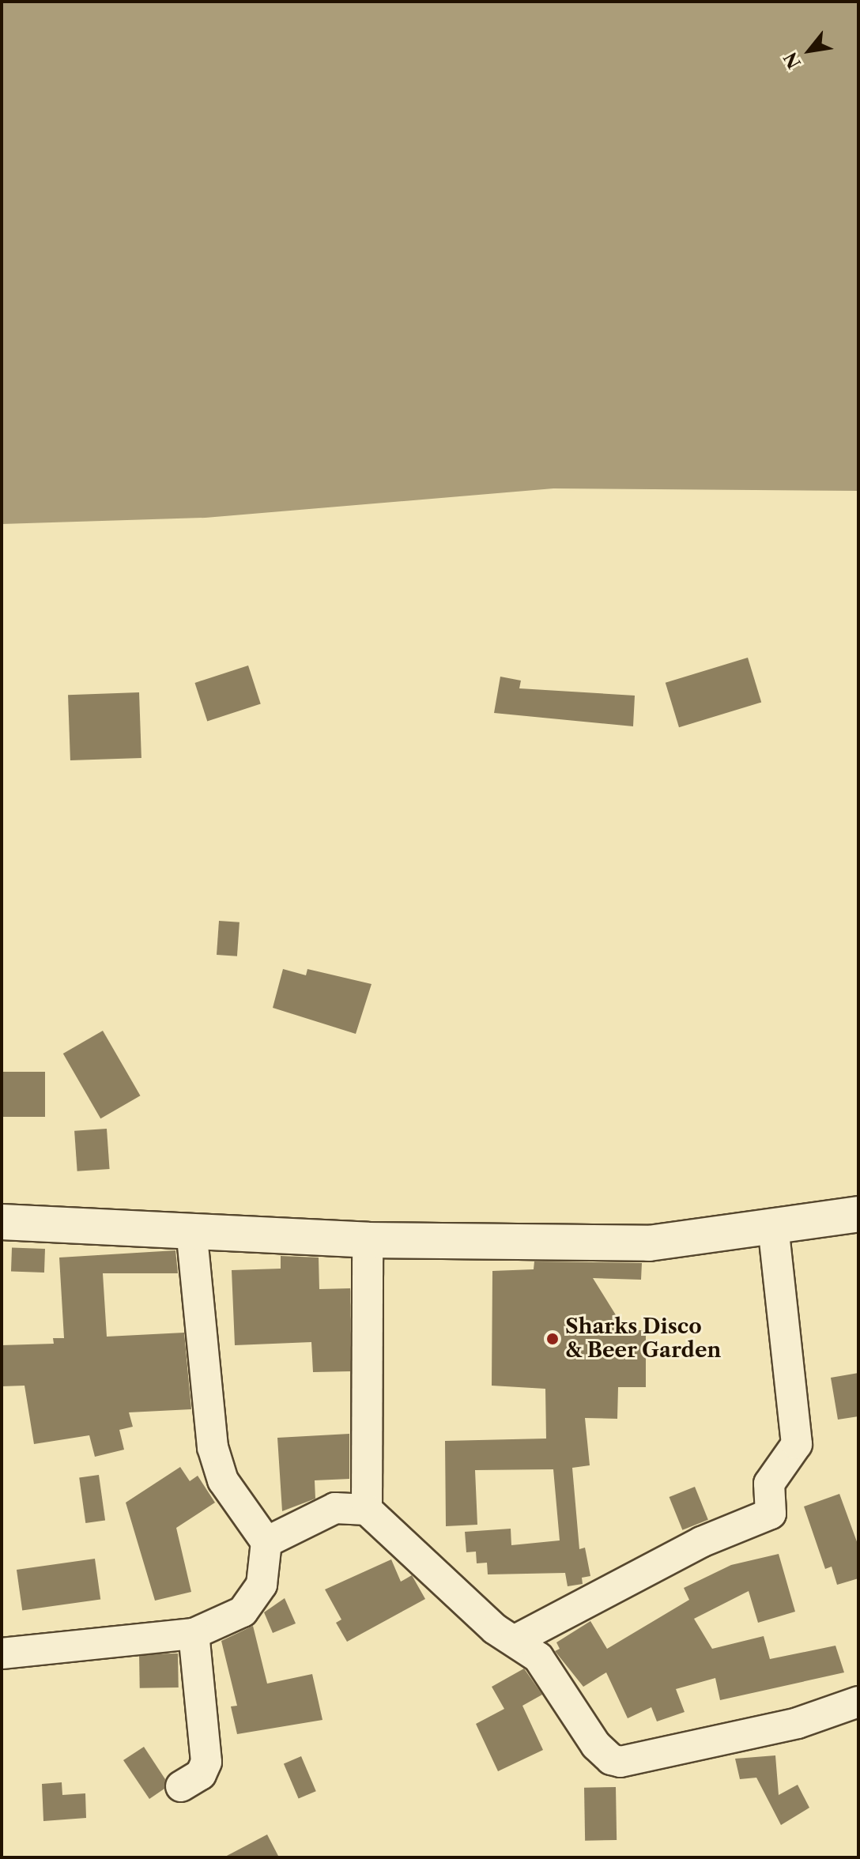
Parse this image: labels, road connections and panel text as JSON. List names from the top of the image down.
{
  "places": ["Sharks Disco & Beer Garden"],
  "north": "bottom left"
}
